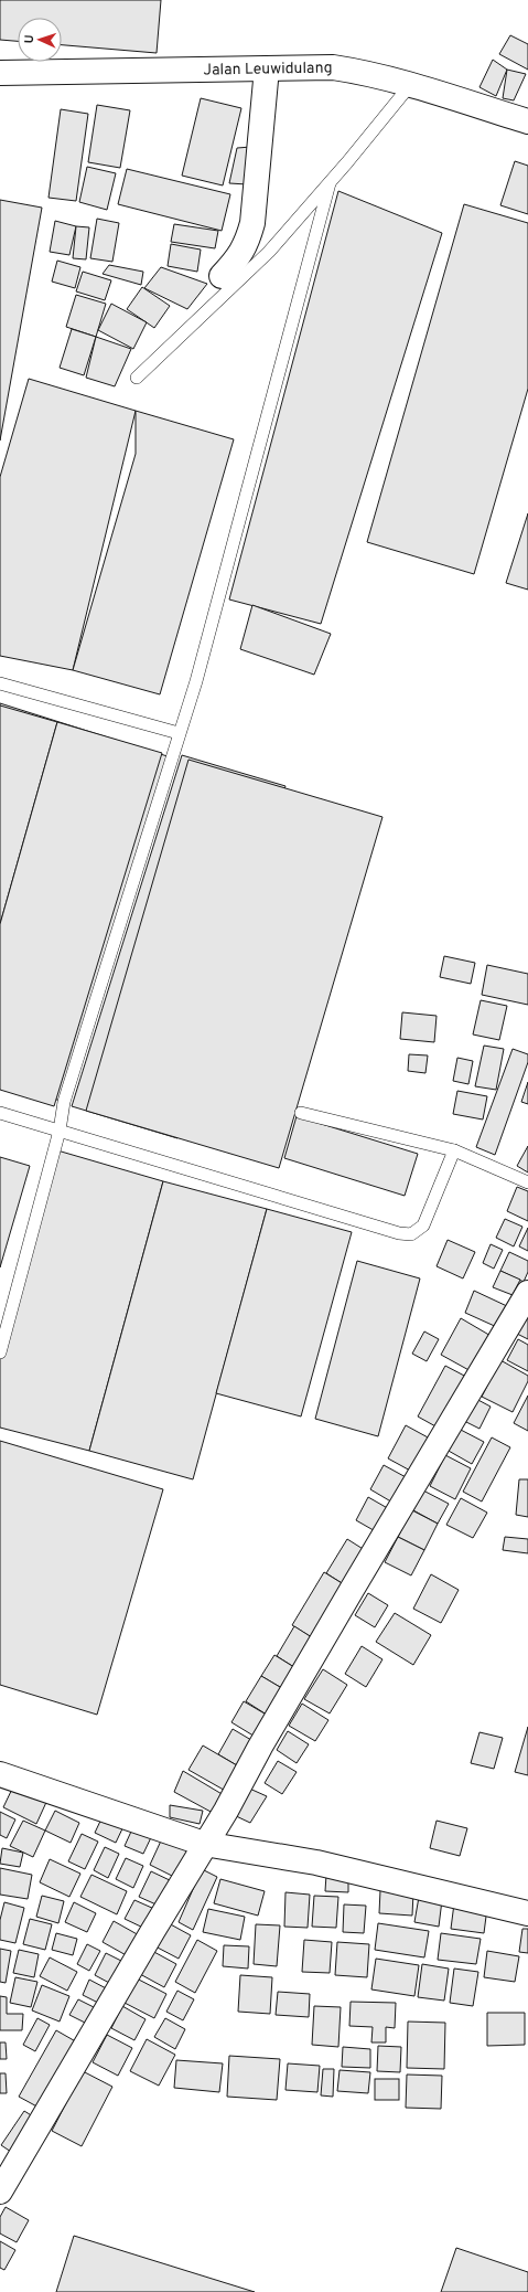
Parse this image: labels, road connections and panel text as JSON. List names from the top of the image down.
{
  "streets": {
    "street": ["Jalan Leuwidulang"]
  },
  "north": "left"
}
